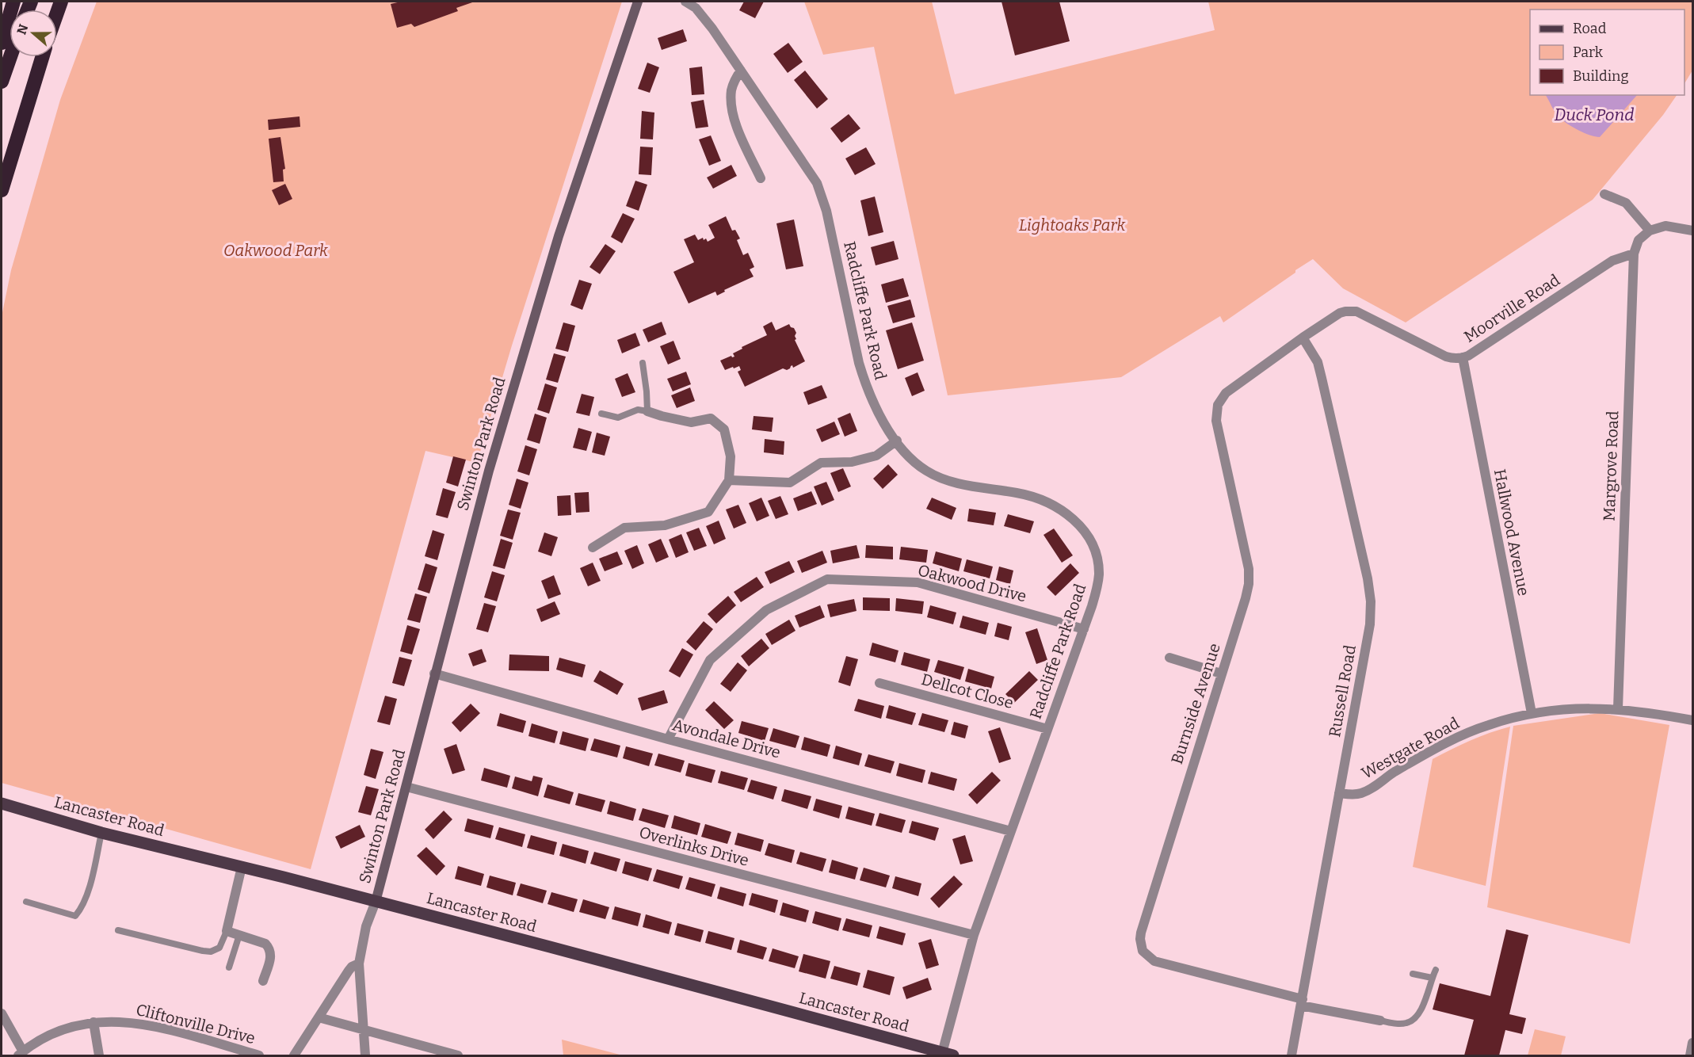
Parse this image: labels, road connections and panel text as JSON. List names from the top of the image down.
{
  "streets": {
    "main road": ["Lancaster Road"],
    "street": [
      "Moorville Road",
      "Radcliffe Park Road",
      "Swinton Park Road",
      "Margrove Road",
      "Hallwood Avenue",
      "Oakwood Drive",
      "Dellcot Close",
      "Russell Road",
      "Burnside Avenue",
      "Avondale Drive",
      "Westgate Road",
      "Overlinks Drive",
      "Cliftonville Drive"
    ]
  },
  "crossings": [
    ["Moorville Road", "Margrove Road"],
    ["Moorville Road", "Hallwood Avenue"],
    ["Moorville Road", "Russell Road"],
    ["Moorville Road", "Burnside Avenue"],
    ["Radcliffe Park Road", "Oakwood Drive"],
    ["Radcliffe Park Road", "Dellcot Close"],
    ["Radcliffe Park Road", "Avondale Drive"],
    ["Radcliffe Park Road", "Lancaster Road"],
    ["Radcliffe Park Road", "Overlinks Drive"],
    ["Swinton Park Road", "Avondale Drive"],
    ["Swinton Park Road", "Lancaster Road"],
    ["Swinton Park Road", "Overlinks Drive"],
    ["Margrove Road", "Westgate Road"],
    ["Hallwood Avenue", "Westgate Road"],
    ["Oakwood Drive", "Avondale Drive"],
    ["Russell Road", "Burnside Avenue"],
    ["Russell Road", "Westgate Road"]
  ],
  "water": ["Duck Pond"],
  "parks": ["Lightoaks Park", "Oakwood Park"],
  "legend": ["Road", "Park", "Building"],
  "north": "left"
}
